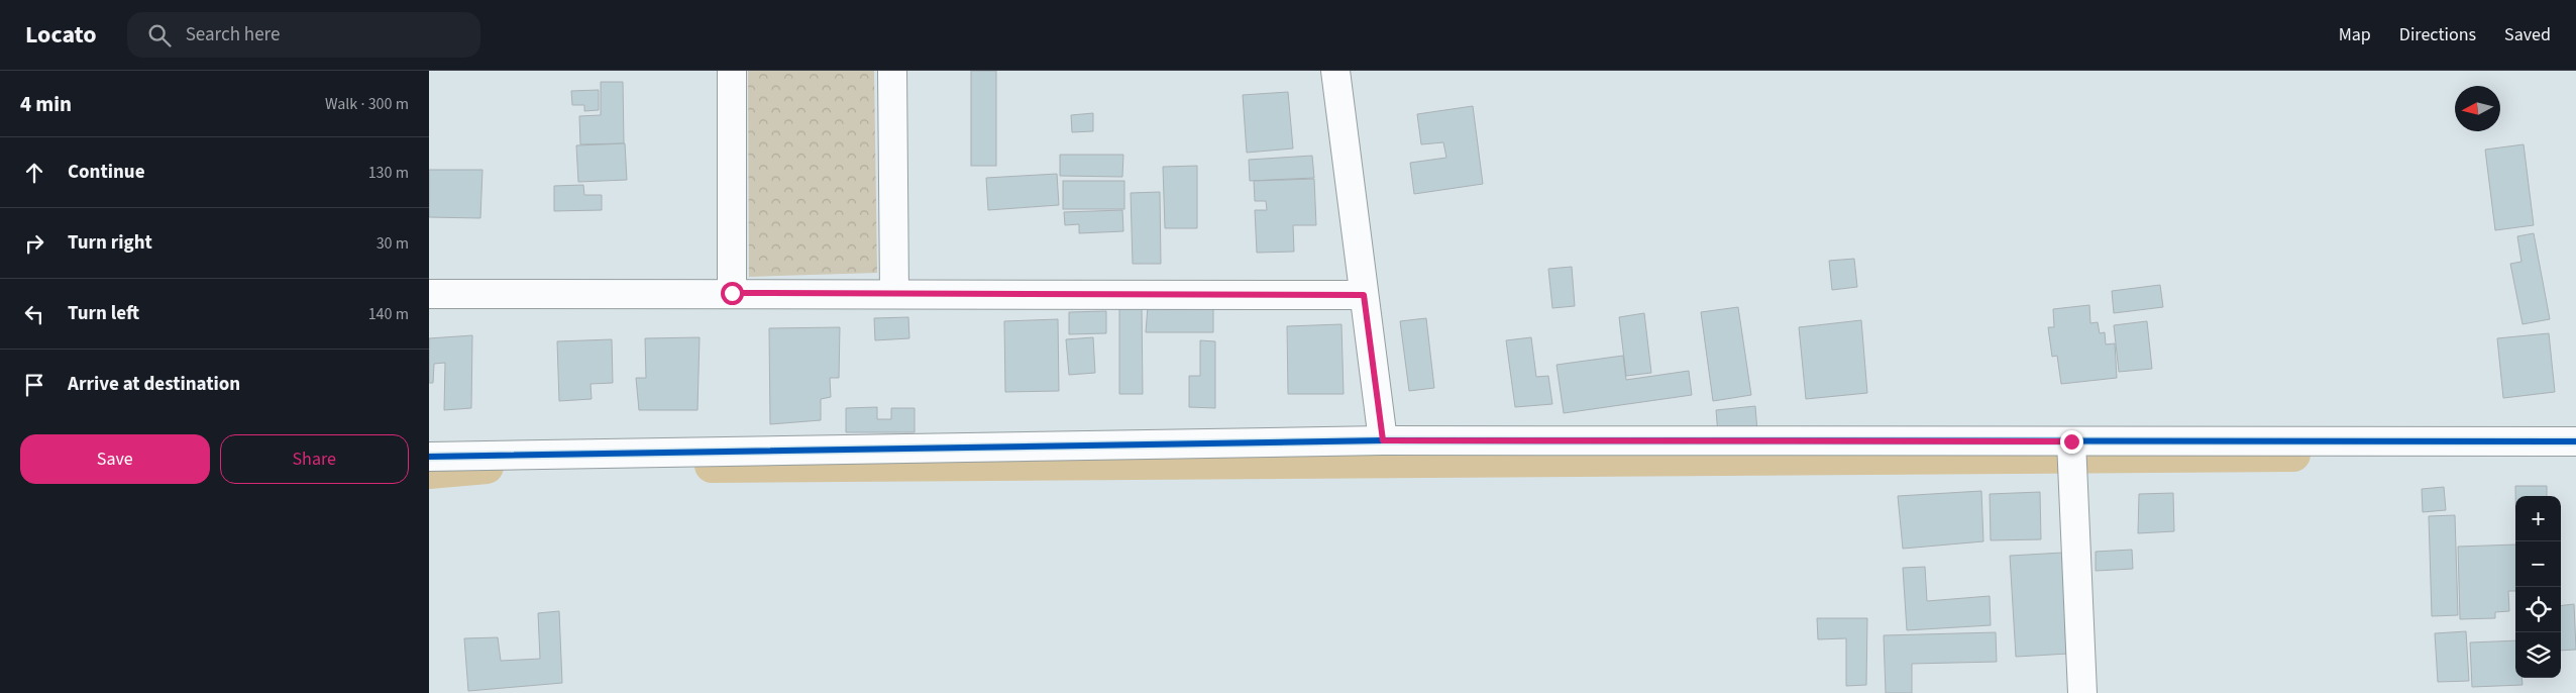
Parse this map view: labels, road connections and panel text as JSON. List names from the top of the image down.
{
  "north": "left",
  "page": {
    "header": "Locato",
    "search": "Search here",
    "nav": ["Map", "Directions", "Saved"],
    "heading": ["4 min", "Walk · 300 m"],
    "list": [
      ["Continue", "130 m"],
      ["Turn right", "30 m"],
      ["Turn left", "140 m"],
      "Arrive at destination"
    ],
    "buttons": ["Save", "Share"],
    "map_buttons": ["+", "−"]
  }
}
